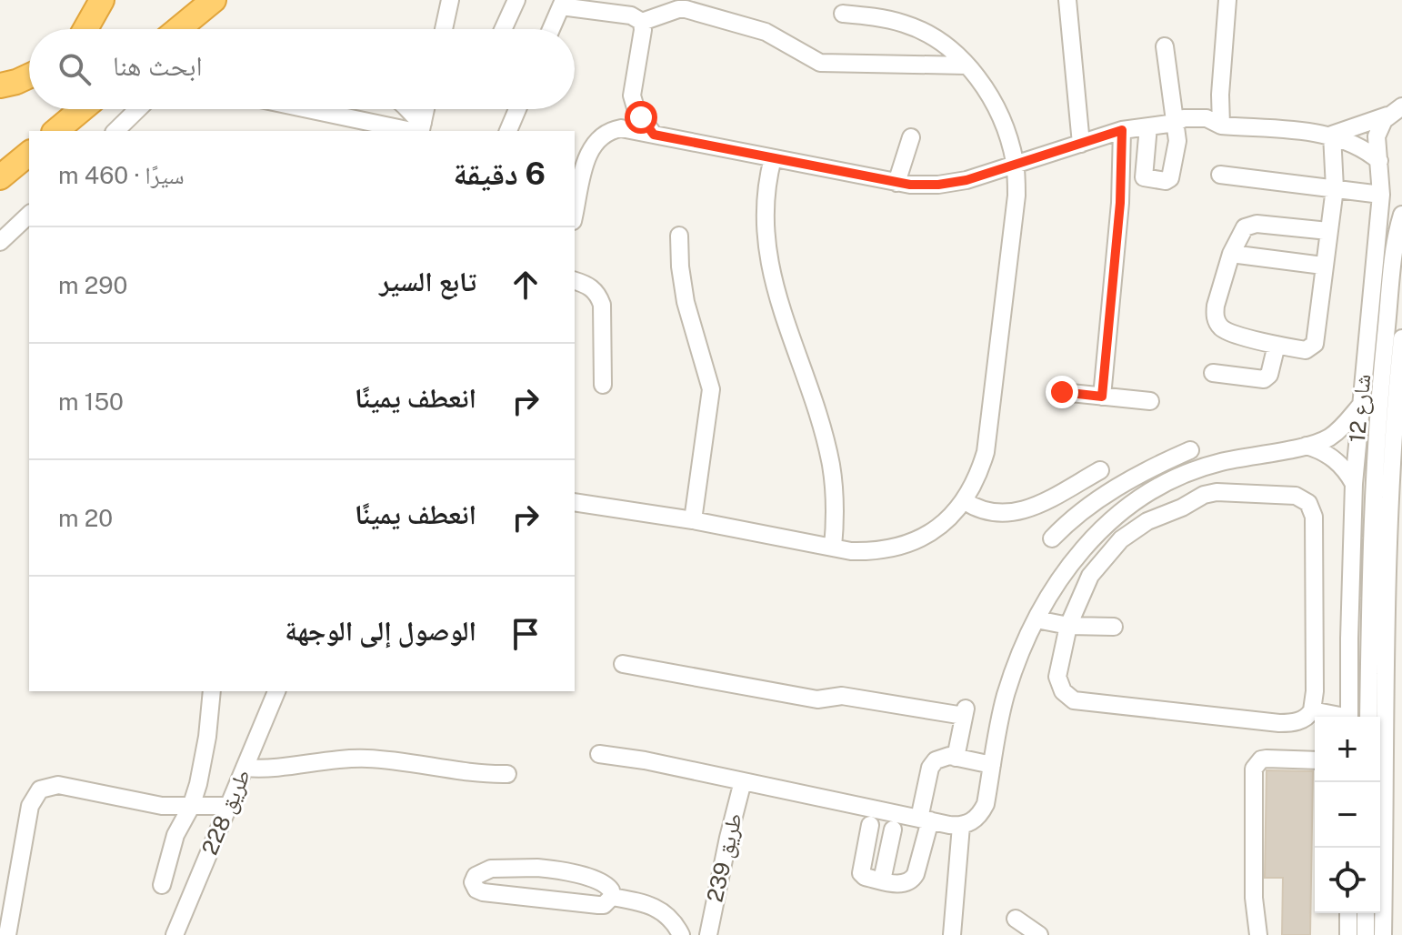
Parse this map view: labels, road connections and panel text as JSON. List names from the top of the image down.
{
  "streets": {
    "street": ["شارع 12", "طريق 228", "طريق 239"]
  },
  "page": {
    "search": "ابحث هنا",
    "heading": ["6 دقيقة", "سيرًا · 460 m"],
    "list": [
      ["تابع السير", "290 m"],
      ["انعطف يمينًا", "150 m"],
      ["انعطف يمينًا", "20 m"],
      "الوصول إلى الوجهة"
    ],
    "map_buttons": ["+", "−"]
  }
}
